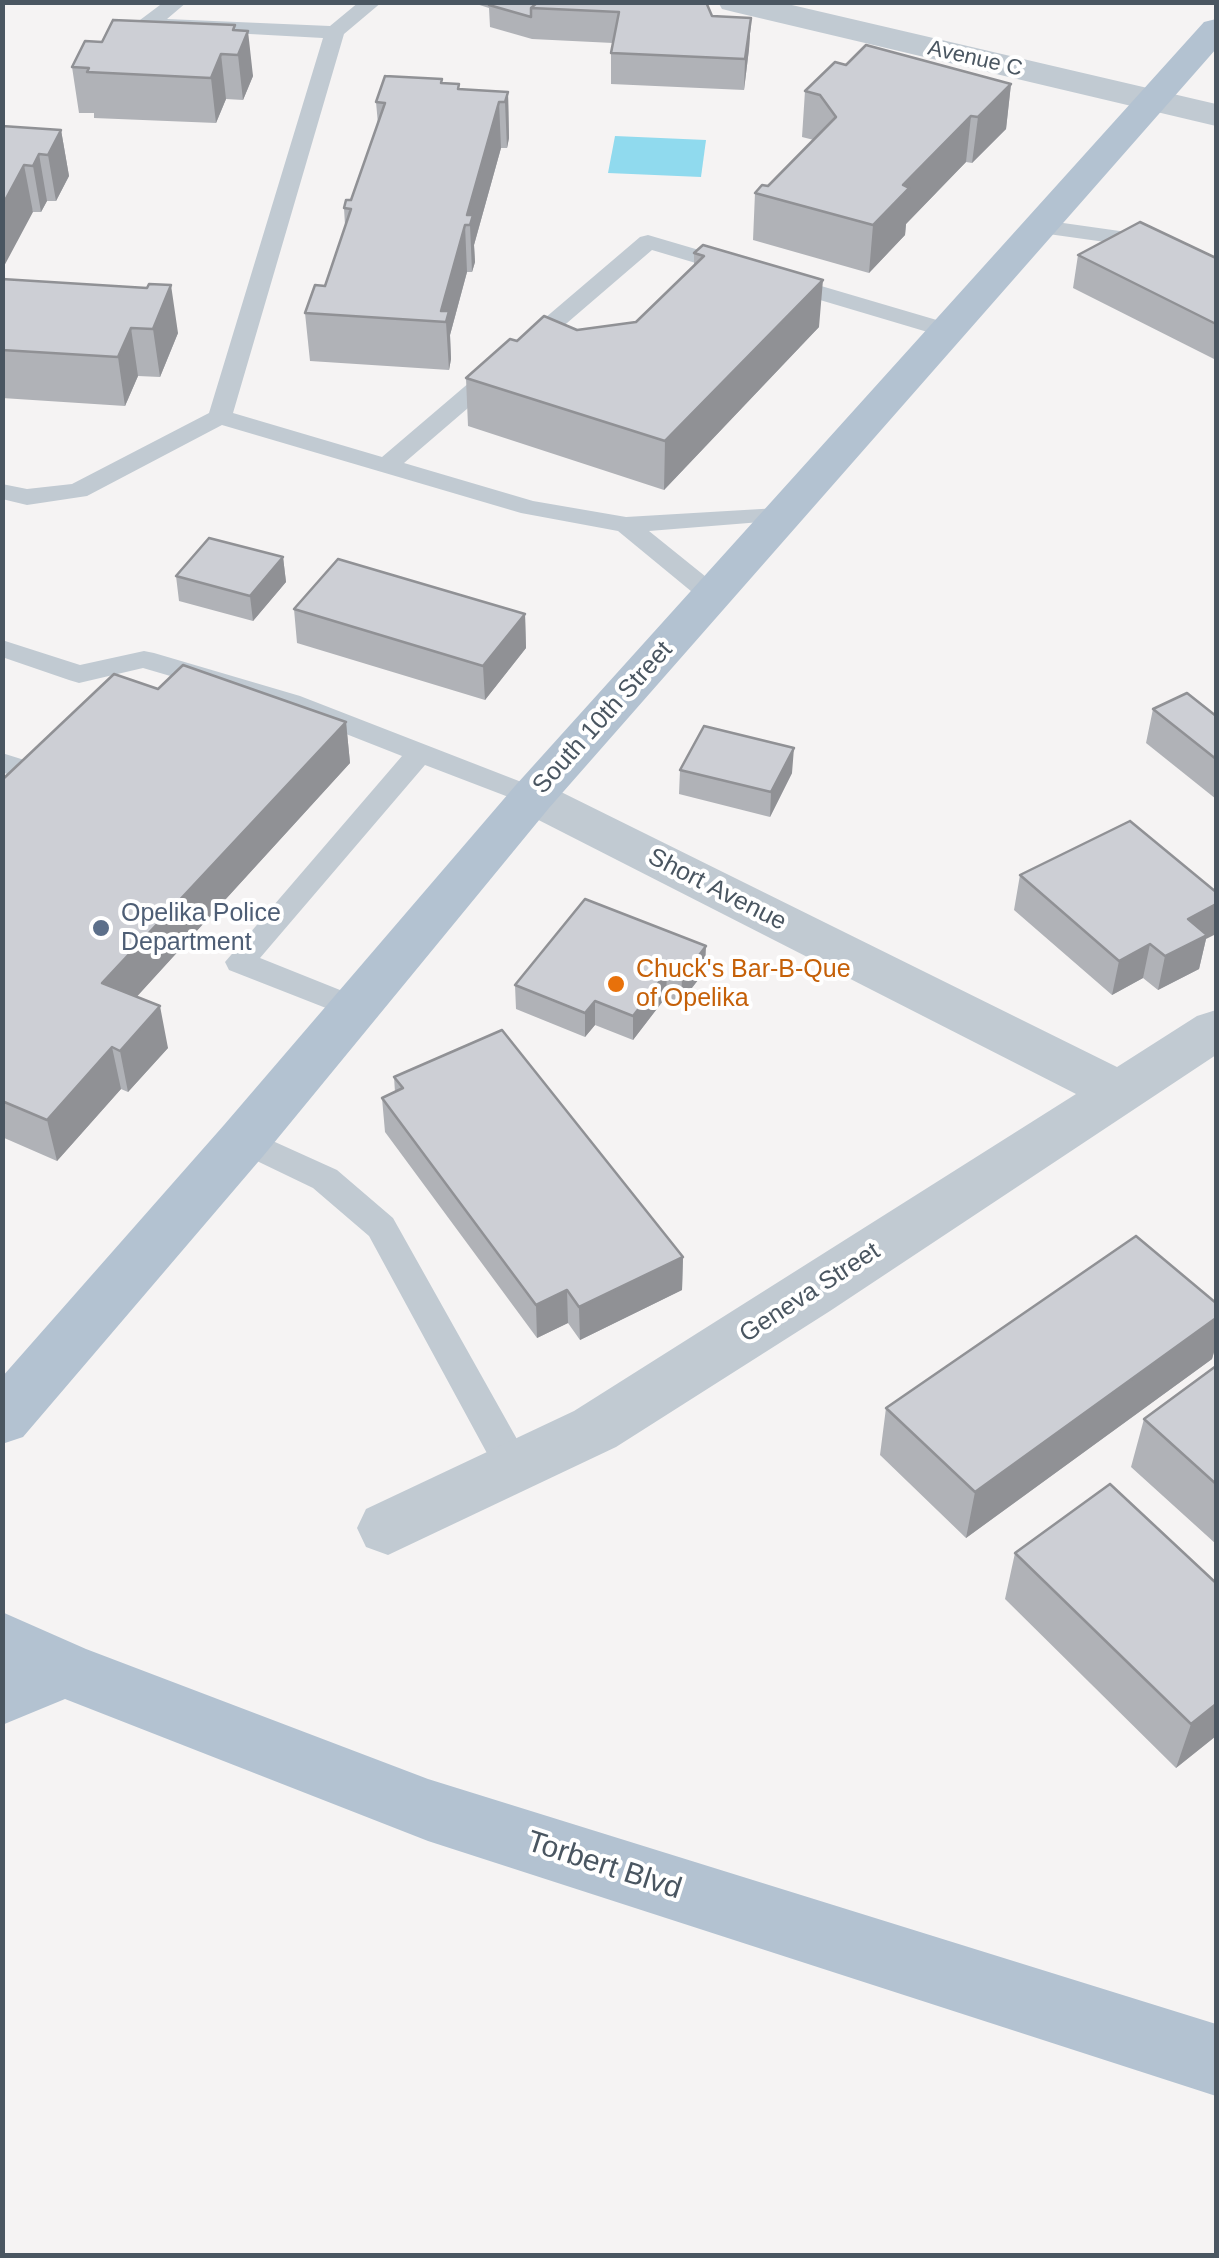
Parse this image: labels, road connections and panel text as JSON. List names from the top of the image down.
{
  "streets": {
    "main road": ["South 10th Street", "Torbert Blvd"],
    "street": ["Avenue C", "Short Avenue", "Geneva Street"]
  },
  "crossings": [
    ["Avenue C", "South 10th Street"],
    ["South 10th Street", "Short Avenue"],
    ["Short Avenue", "Geneva Street"]
  ],
  "places": ["Opelika Police Department", "Chuck's Bar-B-Que of Opelika"]
}
